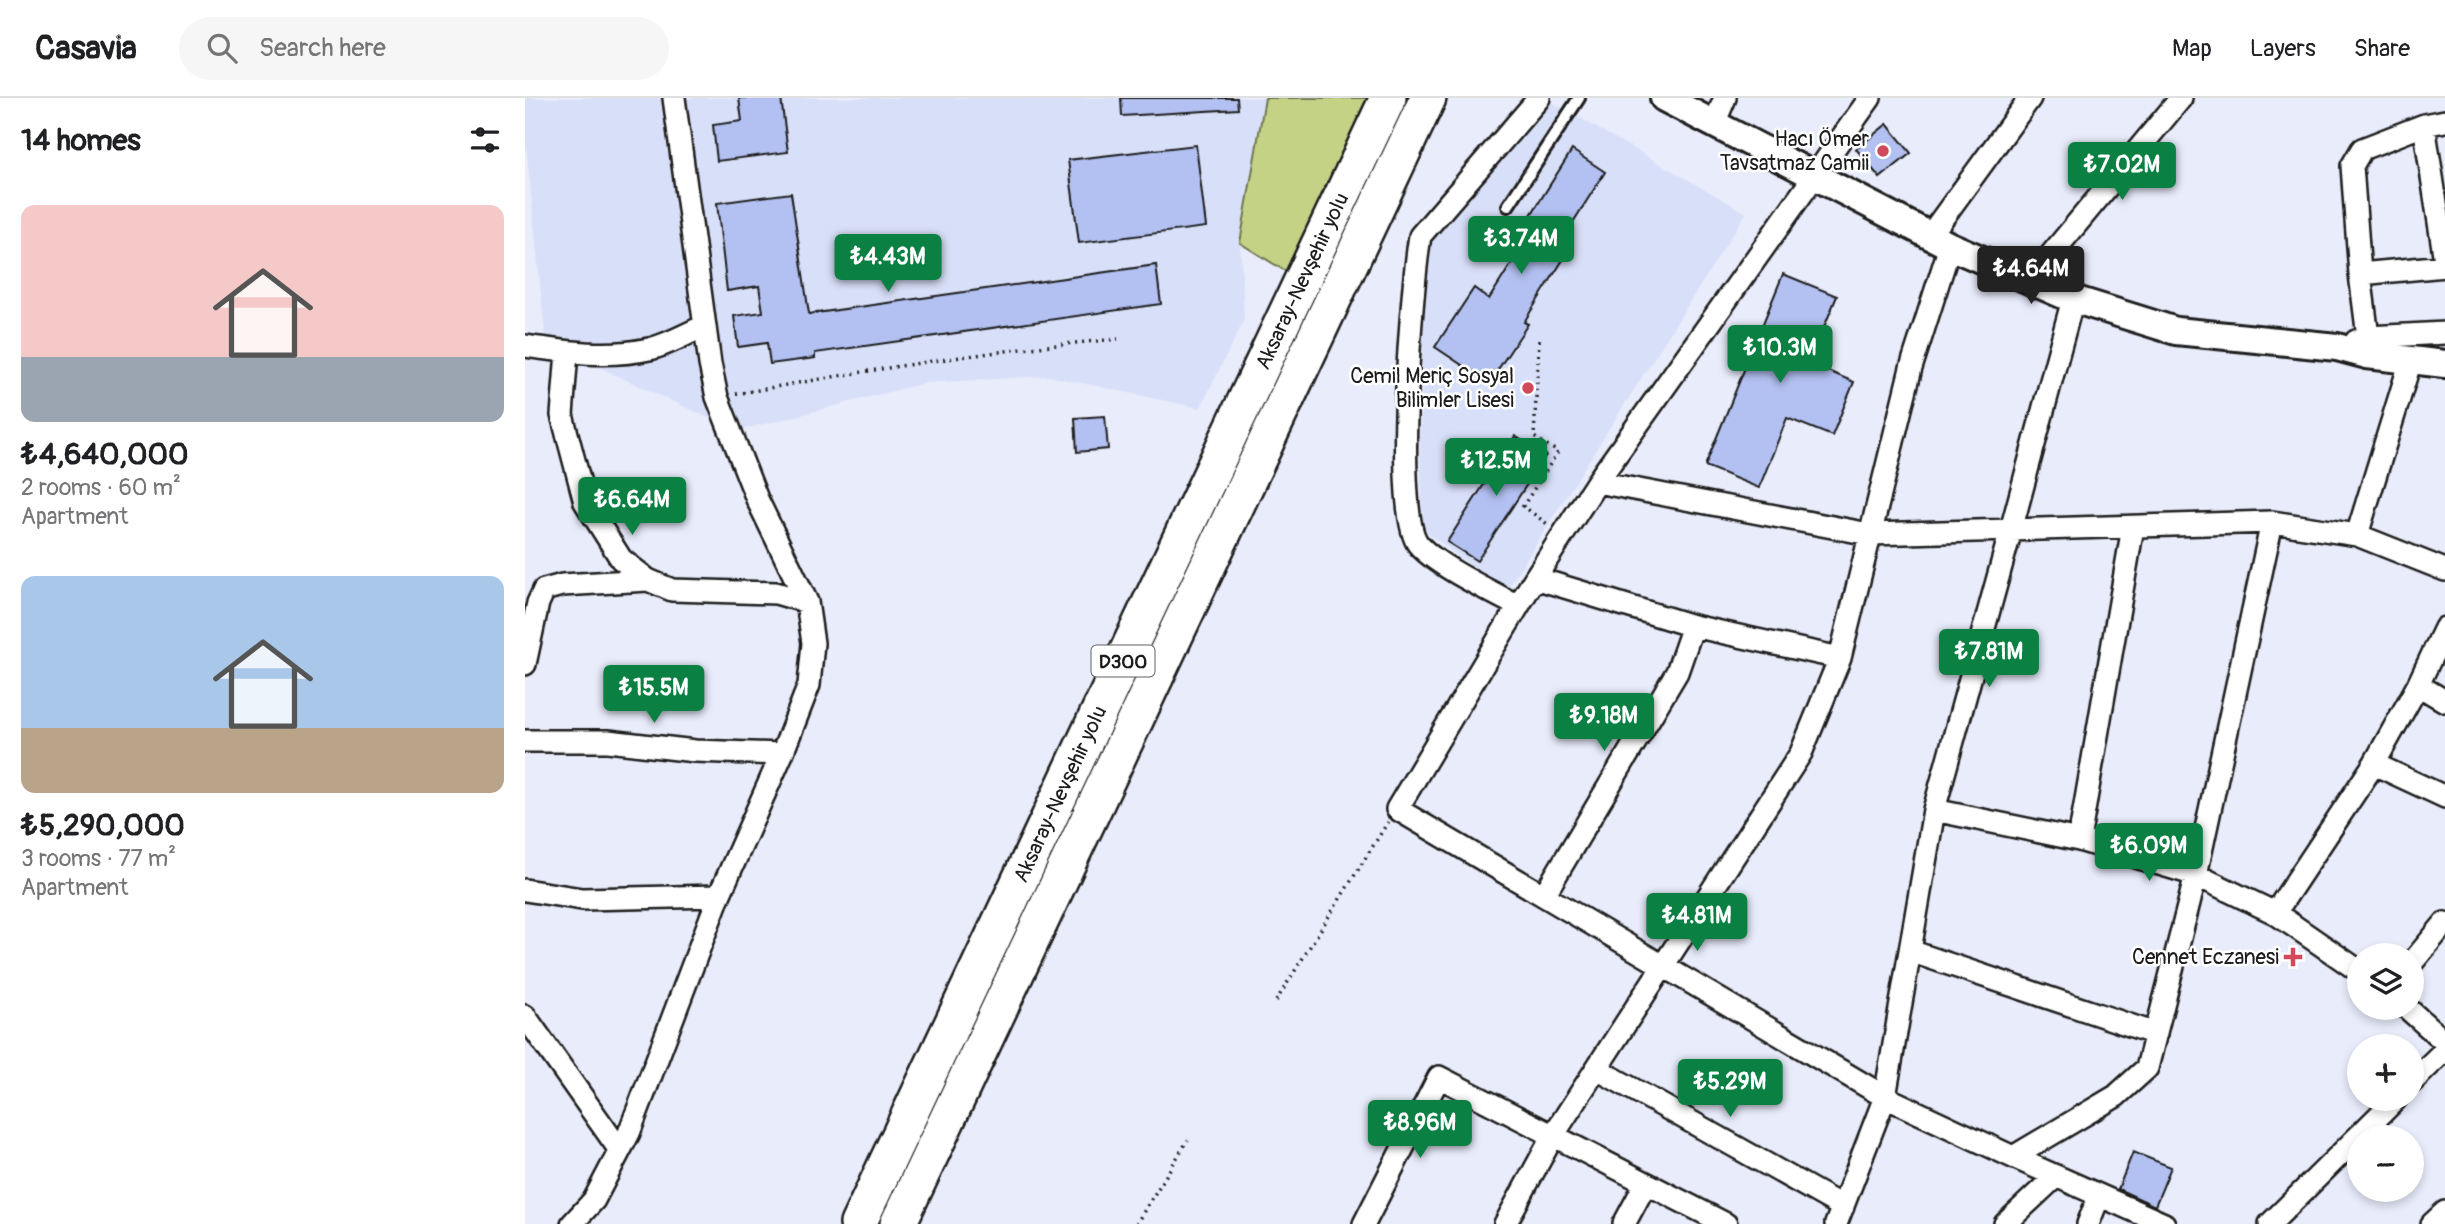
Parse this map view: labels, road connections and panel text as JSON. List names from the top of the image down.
{
  "streets": {
    "highway": ["Aksaray-Nevşehir yolu", "D300"]
  },
  "places": {
    "other": ["Hacı Ömer Tavsatmaz Camii", "Cemil Meriç Sosyal Bilimler Lisesi"],
    "health": ["Cennet Eczanesi"]
  },
  "page": {
    "header": "Casavia",
    "search": "Search here",
    "nav": ["Map", "Layers", "Share"],
    "heading": "14 homes",
    "price": [
      "₺7.02M",
      "₺3.74M",
      "₺4.43M",
      "₺4.64M",
      "₺10.3M",
      "₺12.5M",
      "₺6.64M",
      "₺7.81M",
      "₺15.5M",
      "₺9.18M",
      "₺6.09M",
      "₺4.81M",
      "₺5.29M",
      "₺8.96M"
    ],
    "list": [
      {
        "name": "₺4,640,000",
        "note": "2 rooms · 60 m² · Apartment"
      },
      {
        "name": "₺5,290,000",
        "note": "3 rooms · 77 m² · Apartment"
      }
    ],
    "map_buttons": ["+", "−"]
  }
}
